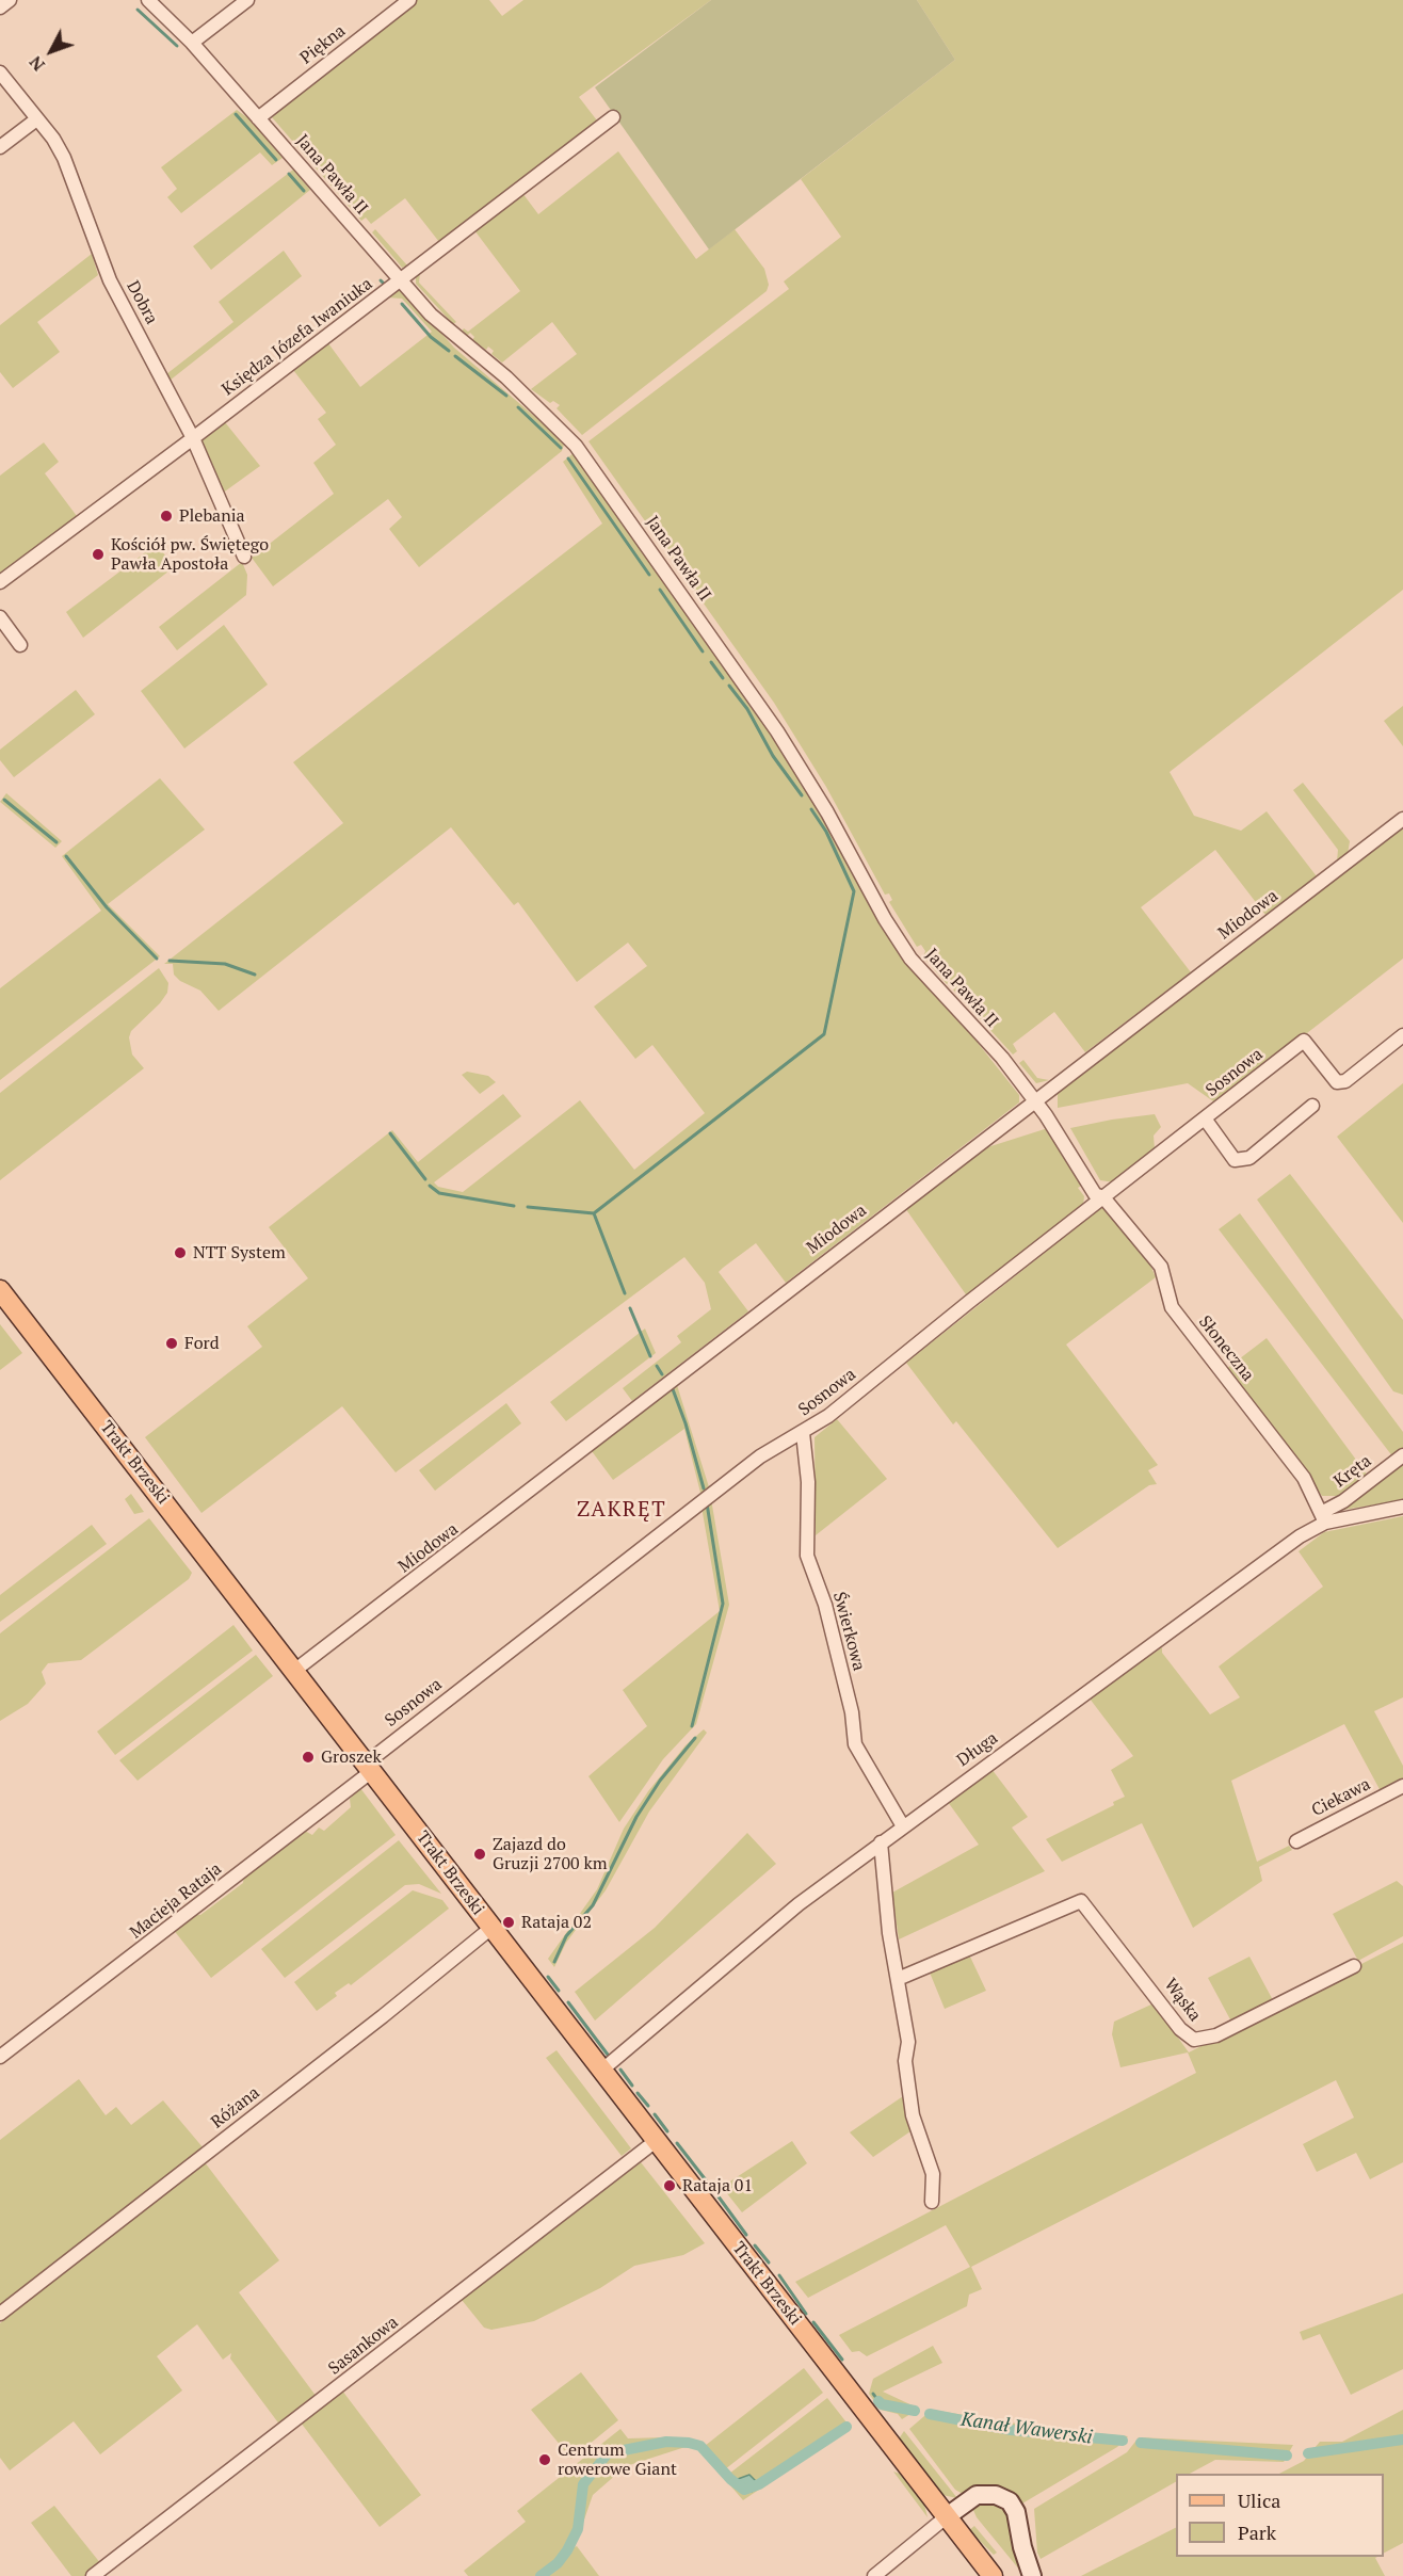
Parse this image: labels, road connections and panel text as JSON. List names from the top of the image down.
{
  "streets": {
    "main road": ["Trakt Brzeski"],
    "street": [
      "Piękna",
      "Jana Pawła II",
      "Dobra",
      "Księdza Józefa Iwaniuka",
      "Miodowa",
      "Sosnowa",
      "Słoneczna",
      "Kręta",
      "Świerkowa",
      "Długa",
      "Ciekawa",
      "Macieja Rataja",
      "Wąska",
      "Różana",
      "Sasankowa"
    ]
  },
  "crossings": [
    ["Piękna", "Jana Pawła II"],
    ["Jana Pawła II", "Księdza Józefa Iwaniuka"],
    ["Jana Pawła II", "Miodowa"],
    ["Jana Pawła II", "Sosnowa"],
    ["Jana Pawła II", "Słoneczna"],
    ["Dobra", "Księdza Józefa Iwaniuka"],
    ["Miodowa", "Trakt Brzeski"],
    ["Sosnowa", "Słoneczna"],
    ["Sosnowa", "Trakt Brzeski"],
    ["Sosnowa", "Świerkowa"],
    ["Sosnowa", "Macieja Rataja"],
    ["Słoneczna", "Kręta"],
    ["Słoneczna", "Długa"],
    ["Trakt Brzeski", "Długa"],
    ["Trakt Brzeski", "Macieja Rataja"],
    ["Trakt Brzeski", "Różana"],
    ["Trakt Brzeski", "Sasankowa"],
    ["Kręta", "Długa"],
    ["Świerkowa", "Długa"]
  ],
  "districts": ["ZAKRĘT"],
  "water": ["Kanał Wawerski"],
  "places": [
    "Plebania",
    "Kościół pw. Świętego Pawła Apostoła",
    "NTT System",
    "Ford",
    "Groszek",
    "Zajazd do Gruzji 2700 km",
    "Rataja 02",
    "Rataja 01",
    "Centrum rowerowe Giant"
  ],
  "legend": ["Ulica", "Park"],
  "north": "bottom left"
}
